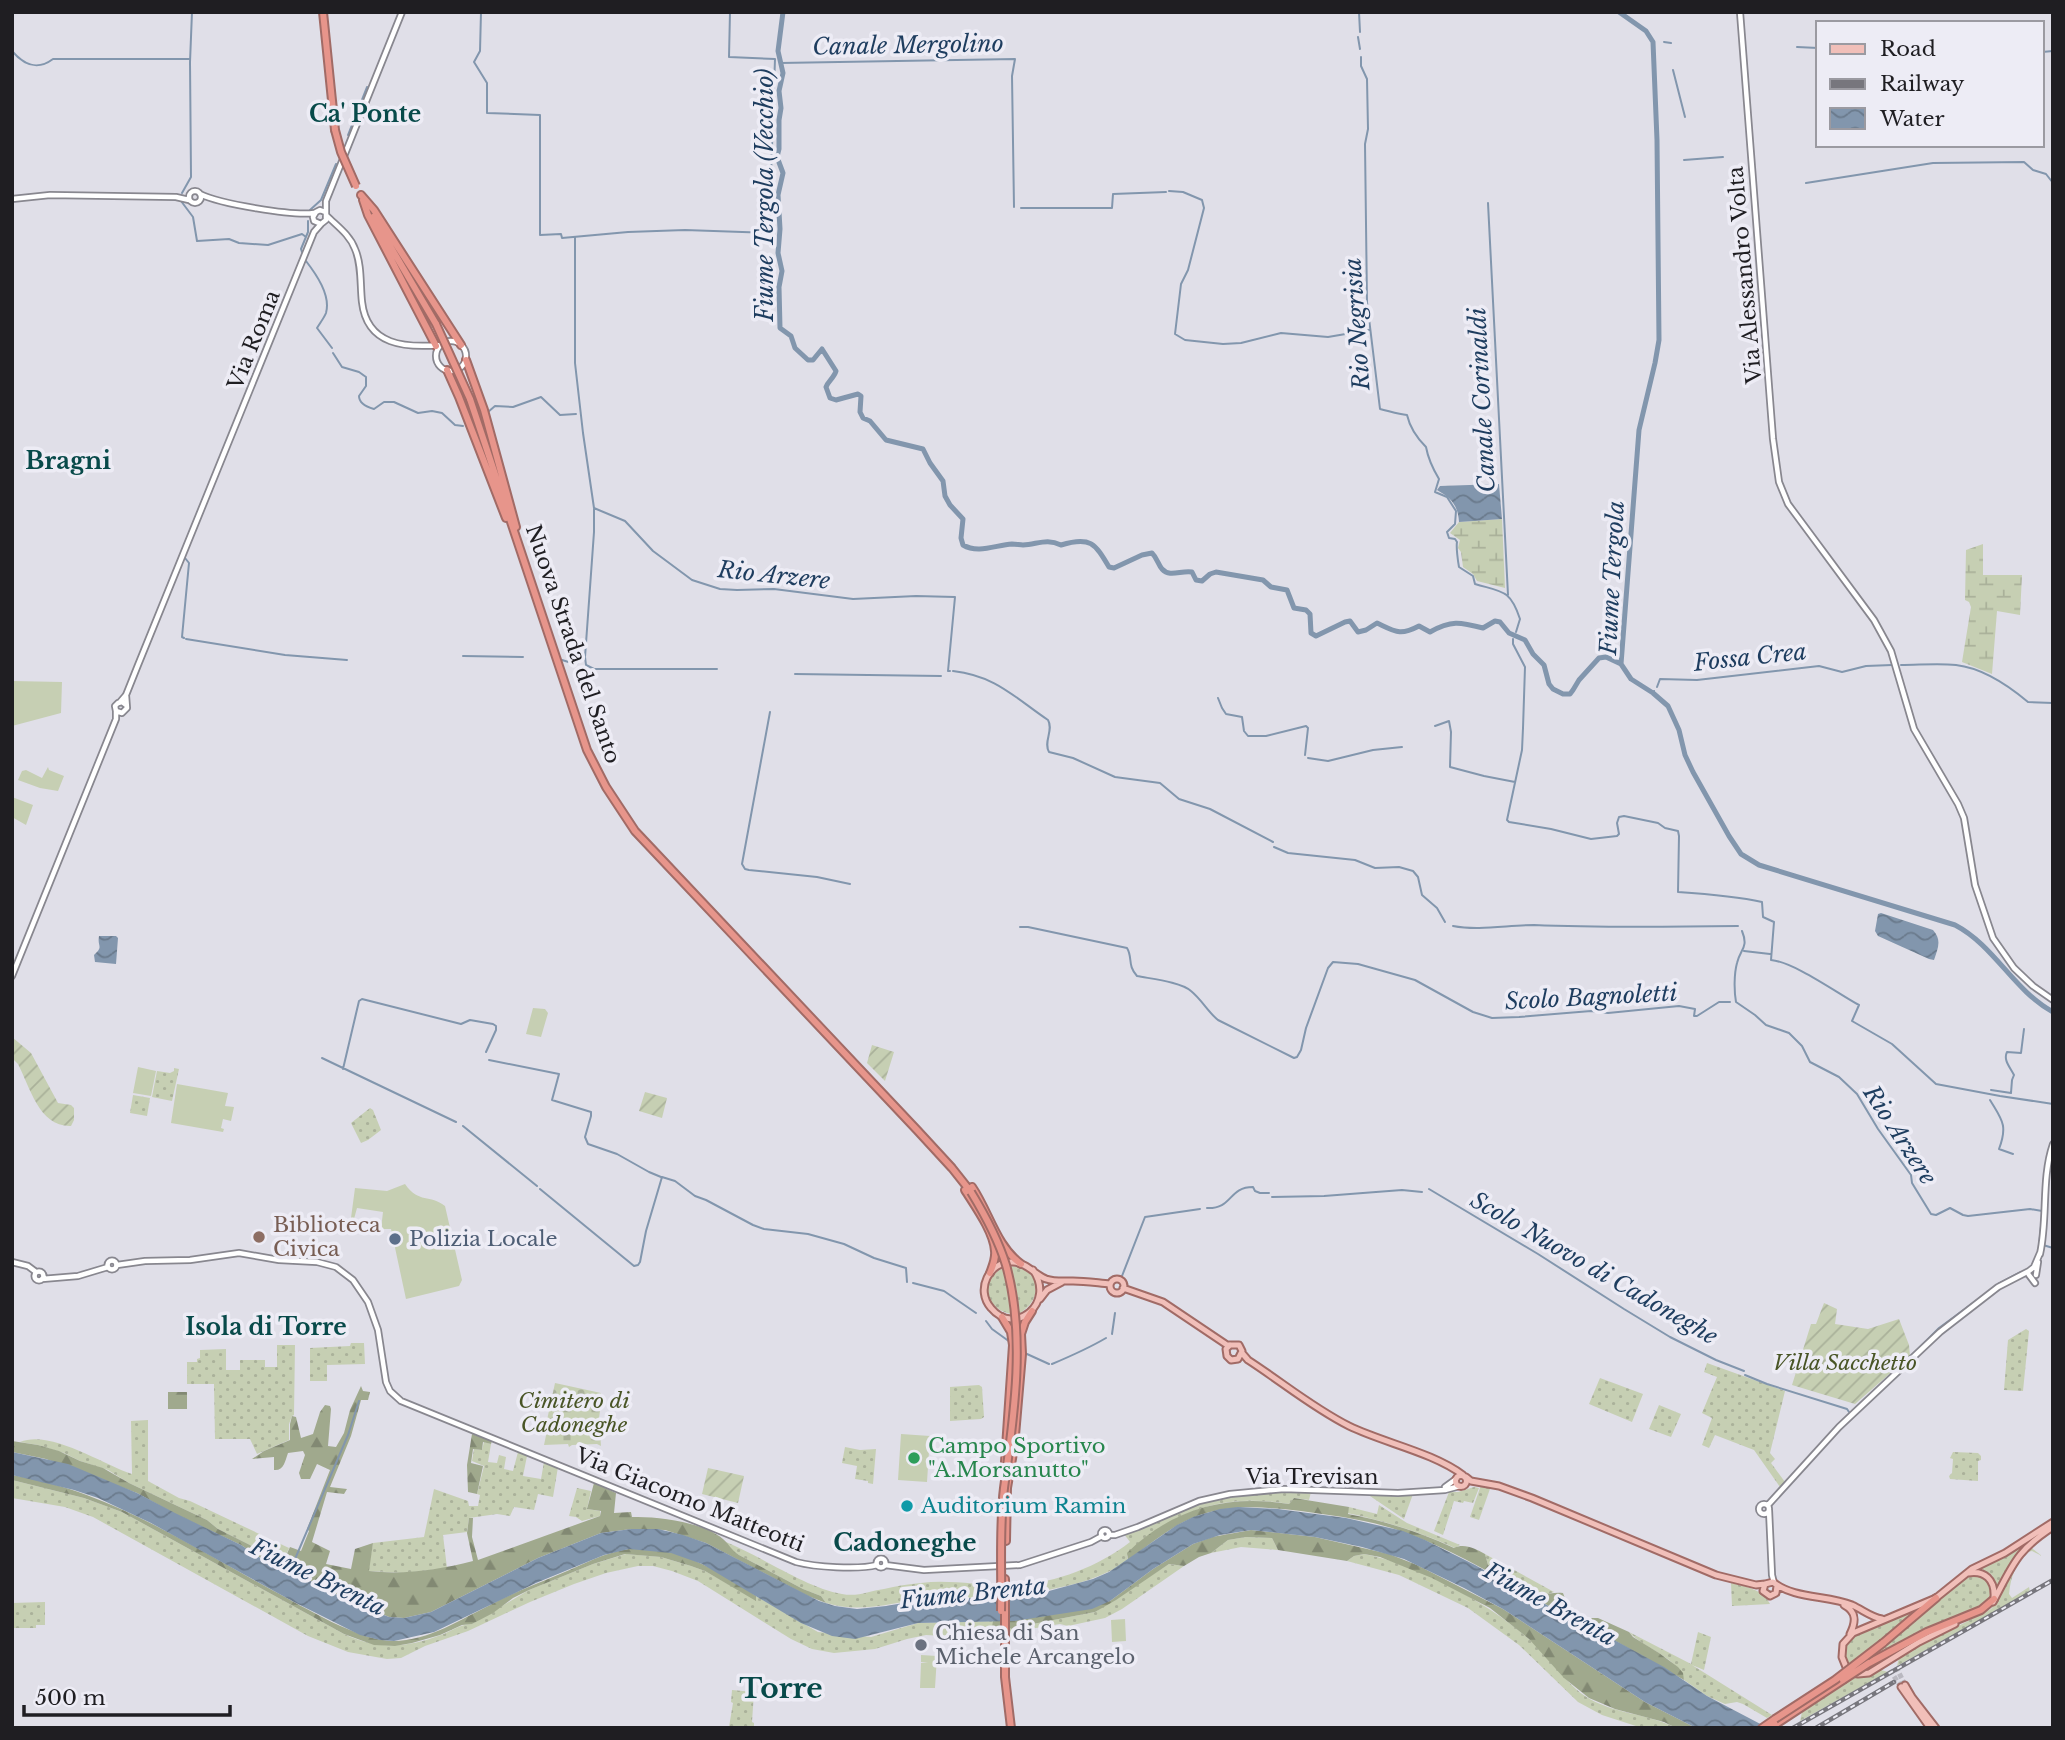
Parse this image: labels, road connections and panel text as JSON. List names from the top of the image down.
{
  "streets": {
    "highway": ["Nuova Strada del Santo"],
    "main road": [
      "Via Alessandro Volta",
      "Via Roma",
      "Via Trevisan",
      "Via Giacomo Matteotti"
    ]
  },
  "crossings": [
    ["Via Trevisan", "Via Giacomo Matteotti"]
  ],
  "districts": [
    "Ca' Ponte",
    "Bragni",
    "Isola di Torre",
    "Cadoneghe",
    "Torre"
  ],
  "water": [
    "Canale Mergolino",
    "Fiume Tergola (Vecchio)",
    "Rio Negrisia",
    "Canale Corinaldi",
    "Rio Arzere",
    "Fiume Tergola",
    "Fossa Crea",
    "Scolo Bagnoletti",
    "Scolo Nuovo di Cadoneghe",
    "Fiume Brenta"
  ],
  "parks": ["Villa Sacchetto", "Cimitero di Cadoneghe"],
  "places": [
    "Biblioteca Civica",
    "Polizia Locale",
    "Campo Sportivo \"A.Morsanutto\"",
    "Auditorium Ramin",
    "Chiesa di San Michele Arcangelo"
  ],
  "legend": ["Road", "Railway", "Water"],
  "scale_bar": "500 m"
}
